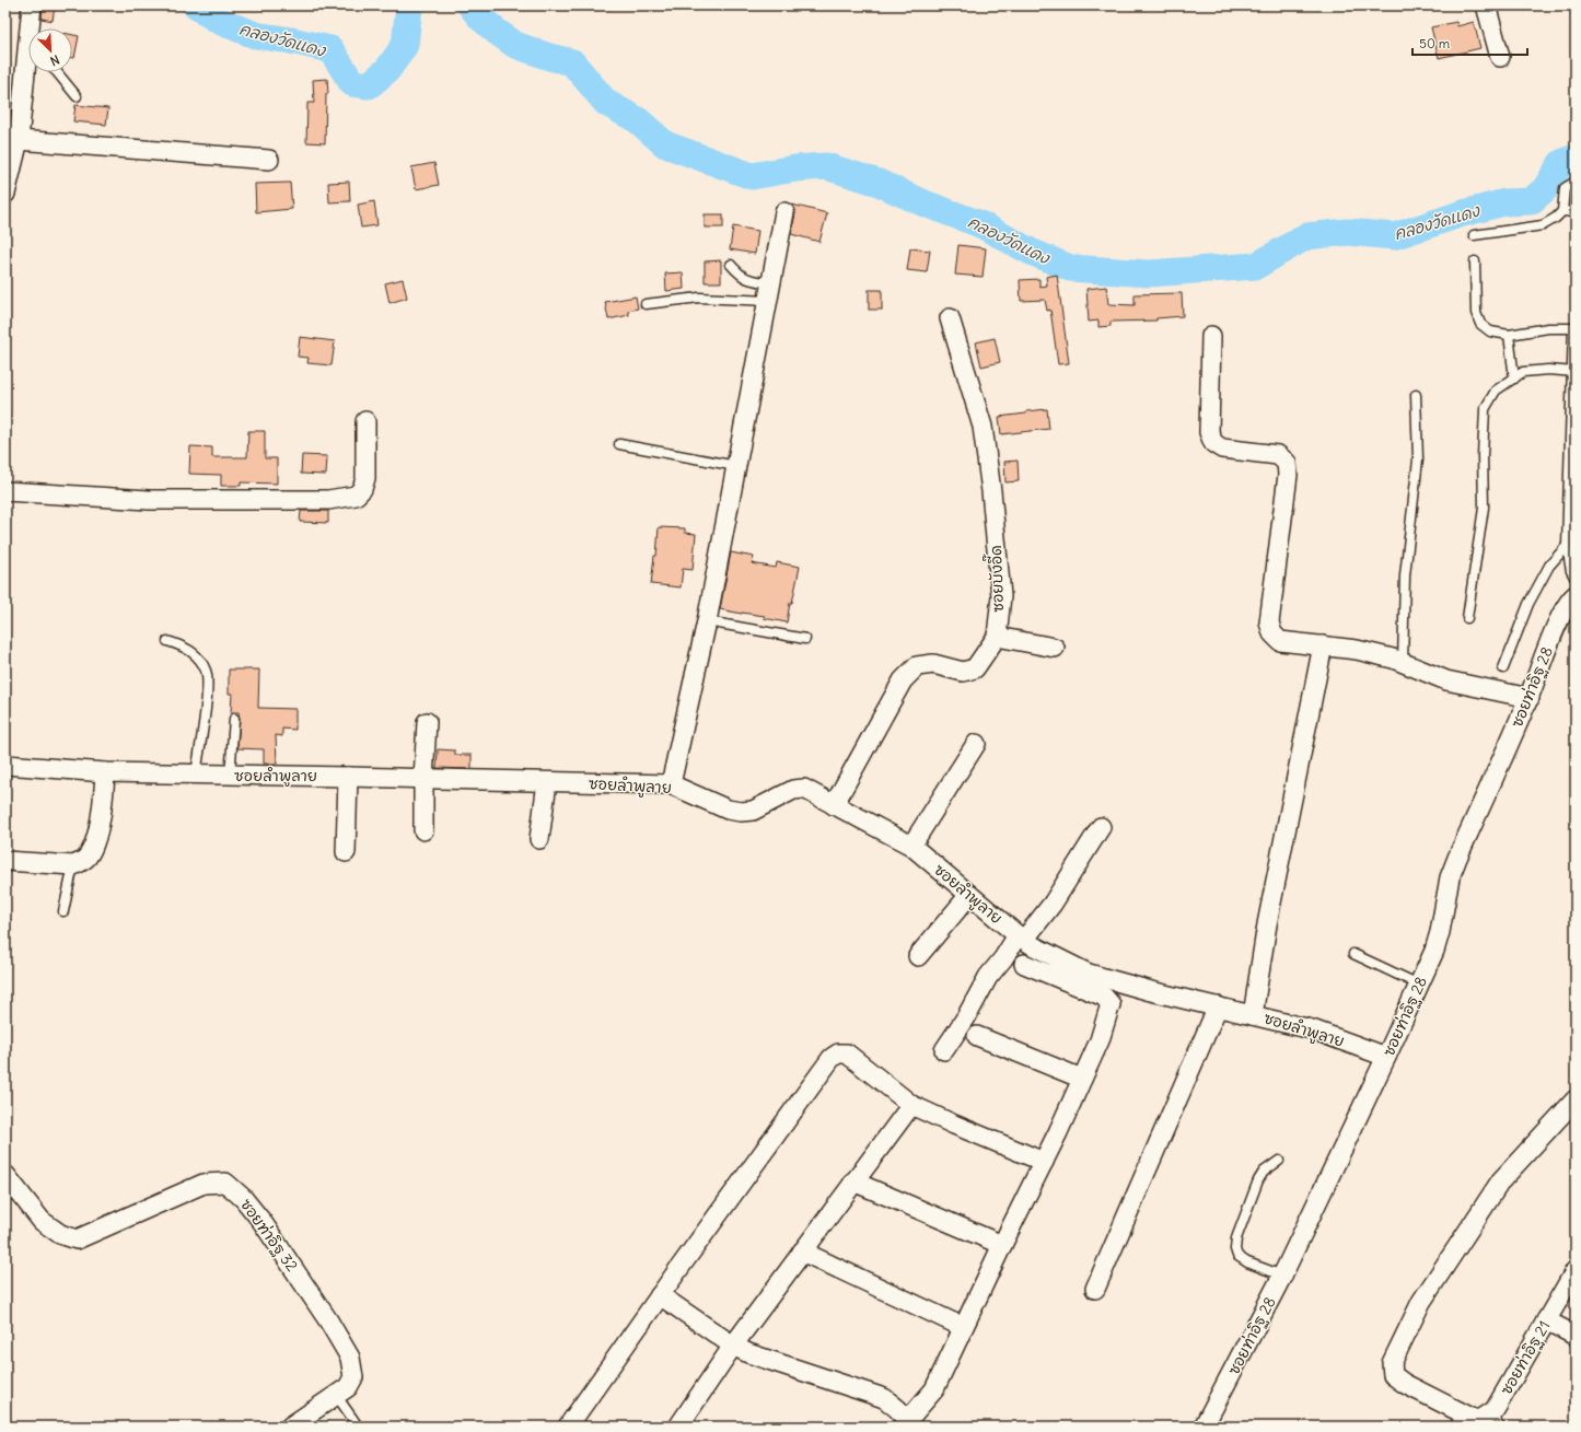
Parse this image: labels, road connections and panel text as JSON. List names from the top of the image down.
{
  "streets": {
    "street": [
      "ซอยบังอี๊ด",
      "ซอยท่าอิฐ 28",
      "ซอยลำพูลาย",
      "ซอยท่าอิฐ 32",
      "ซอยท่าอิฐ 21"
    ]
  },
  "crossings": [
    ["ซอยบังอี๊ด", "ซอยลำพูลาย"],
    ["ซอยท่าอิฐ 28", "ซอยลำพูลาย"]
  ],
  "water": ["คลองวัดแดง"],
  "scale_bar": "50 m",
  "north": "bottom right"
}
